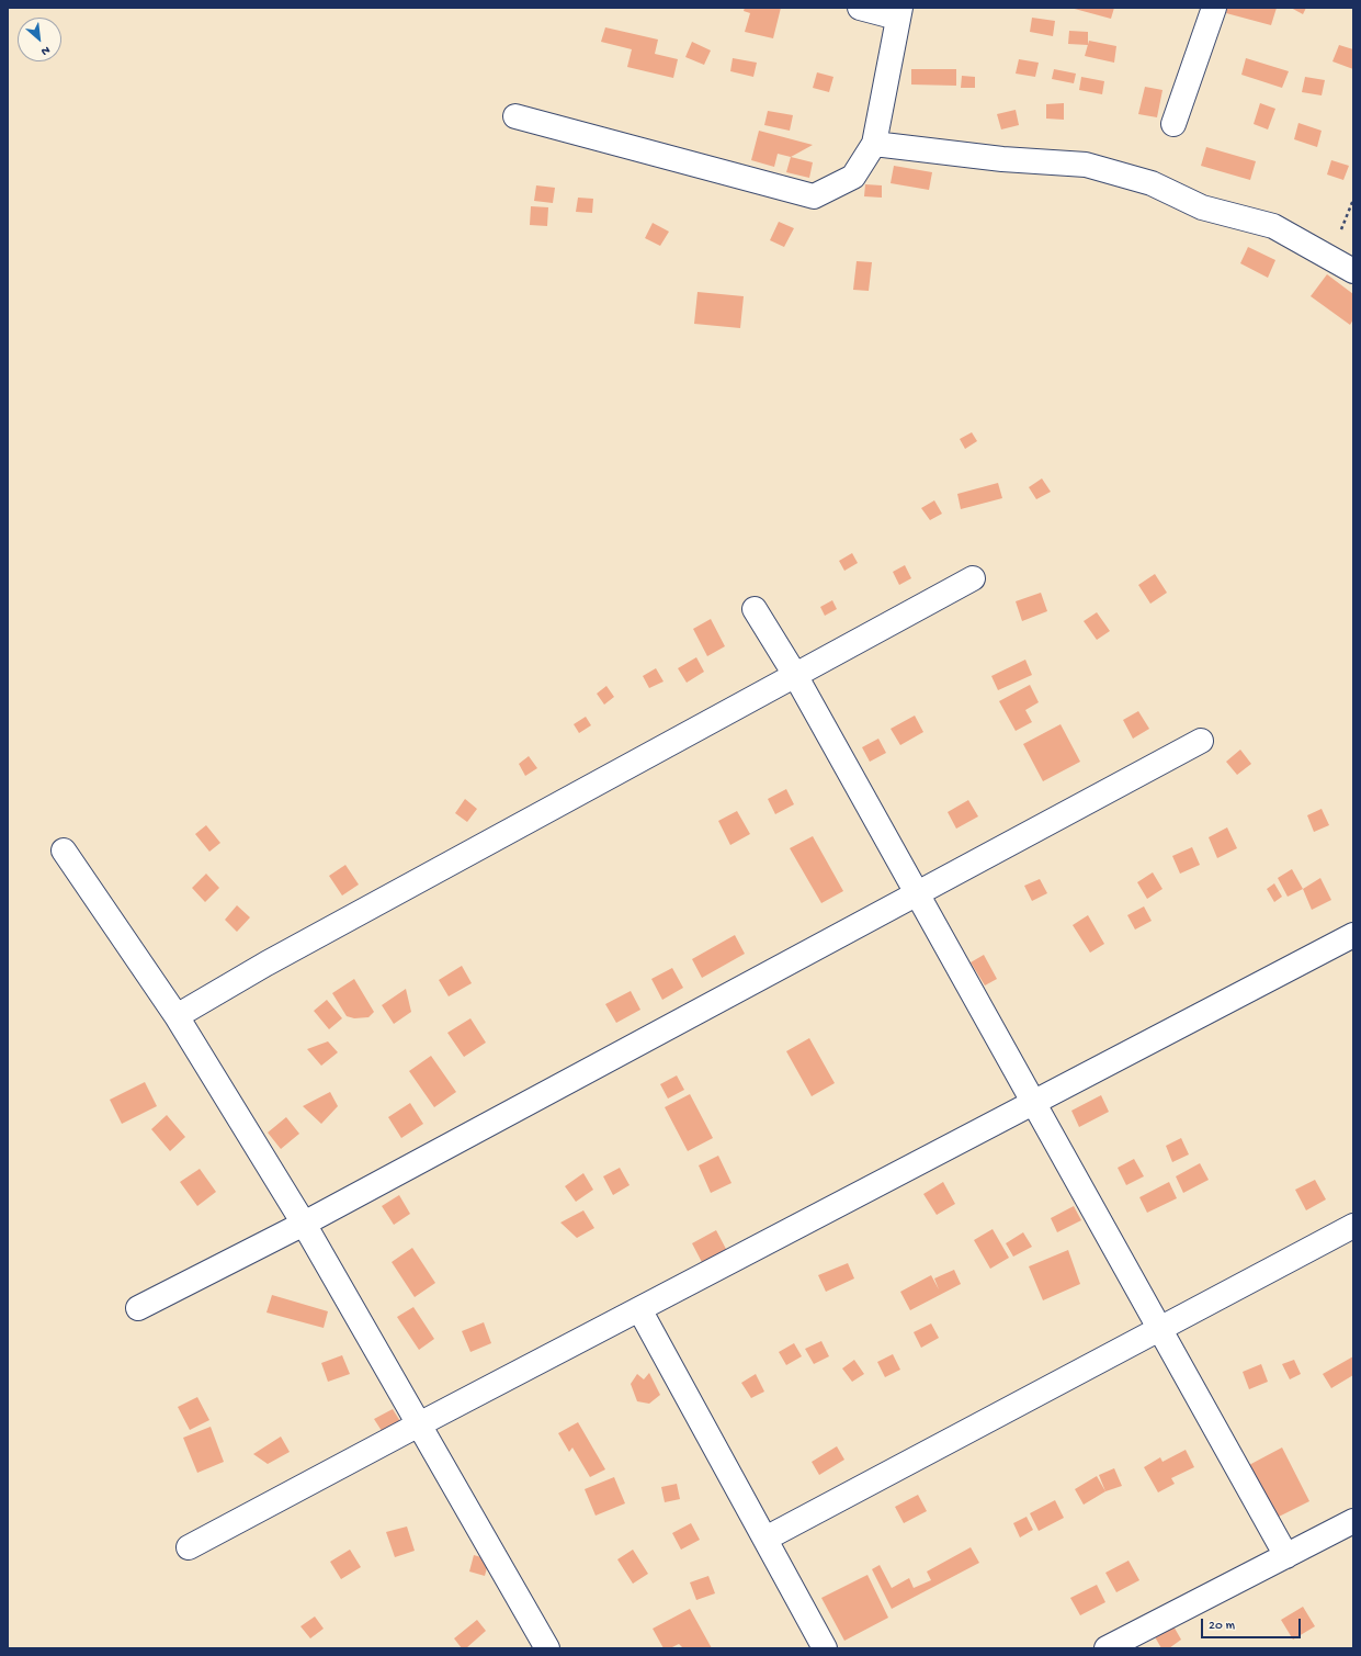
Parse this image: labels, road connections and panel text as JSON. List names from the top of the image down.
{
  "scale_bar": "20 m",
  "north": "bottom right"
}
